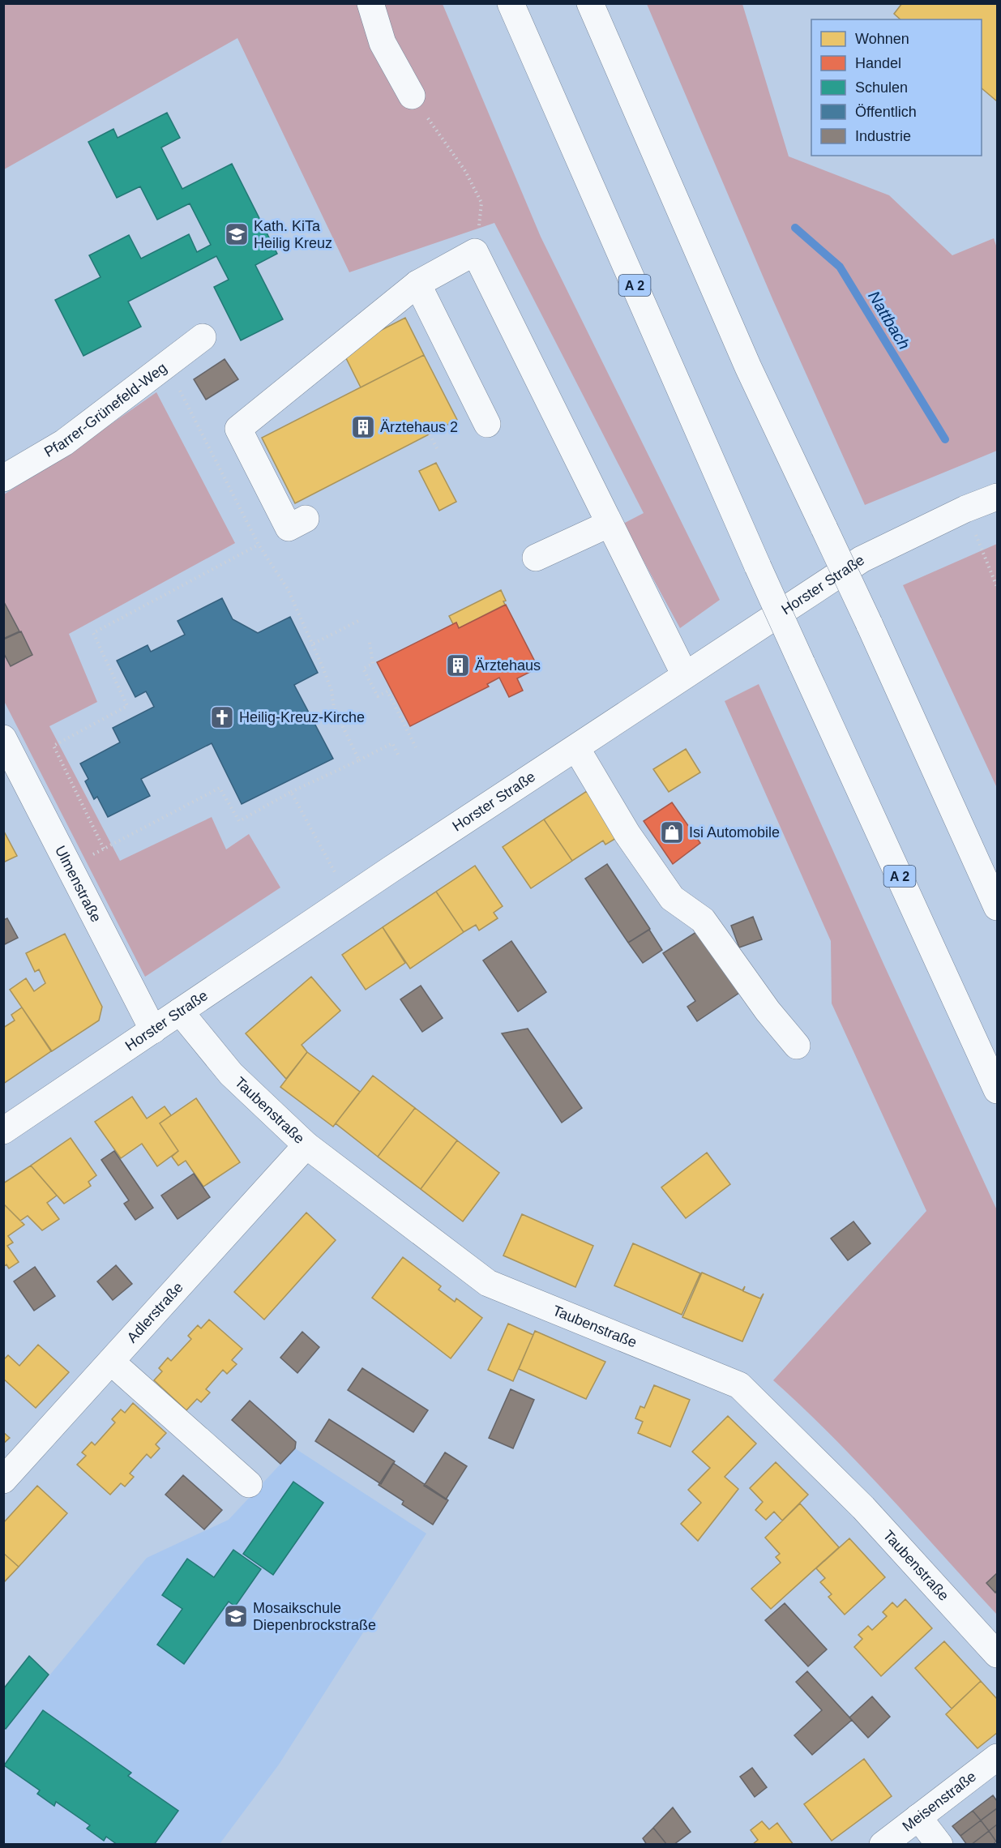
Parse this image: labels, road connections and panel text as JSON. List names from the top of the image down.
{
  "streets": {
    "main road": [
      "A 2",
      "Pfarrer-Grünefeld-Weg",
      "Horster Straße",
      "Ulmenstraße",
      "Taubenstraße",
      "Adlerstraße",
      "Meisenstraße"
    ]
  },
  "crossings": [
    ["Horster Straße", "Ulmenstraße"],
    ["Horster Straße", "Taubenstraße"],
    ["Taubenstraße", "Adlerstraße"]
  ],
  "water": ["Nattbach"],
  "places": {
    "school or university": ["Kath. KiTa Heilig Kreuz", "Mosaikschule Diepenbrockstraße"],
    "building": ["Ärztehaus 2", "Ärztehaus"],
    "church": ["Heilig-Kreuz-Kirche"],
    "shop": ["Isi Automobile"]
  },
  "legend": [
    "Wohnen",
    "Handel",
    "Schulen",
    "Öffentlich",
    "Industrie"
  ]
}
